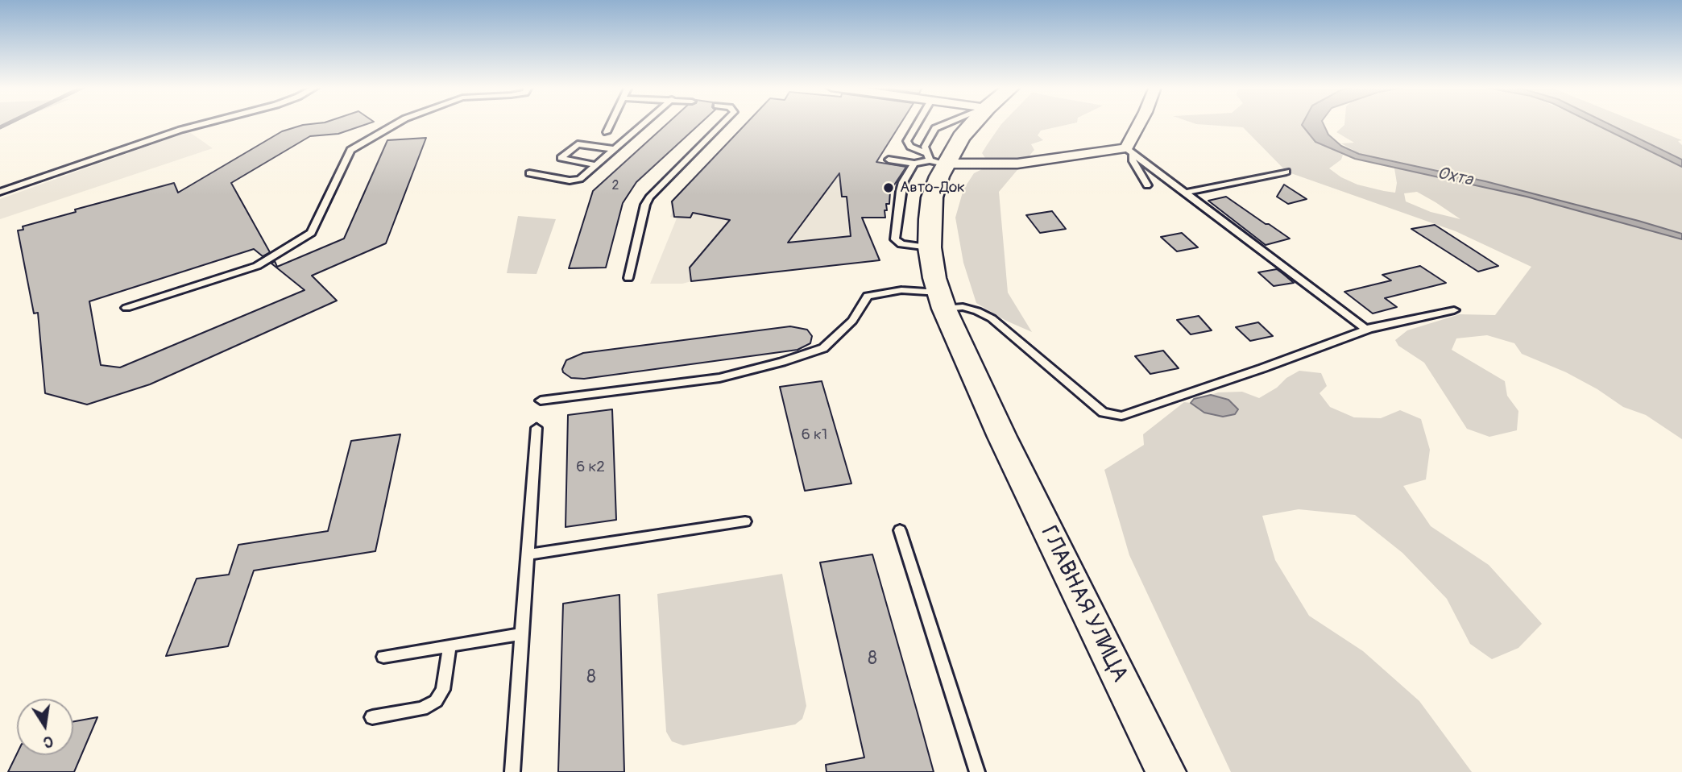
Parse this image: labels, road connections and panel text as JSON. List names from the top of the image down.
{
  "streets": {
    "main road": ["ГЛАВНАЯ УЛИЦА"]
  },
  "water": ["Охта"],
  "places": ["Авто-Док"],
  "house_numbers": [
    "2",
    "6 к1",
    "6 к2",
    "8",
    "8"
  ],
  "north": "bottom"
}
